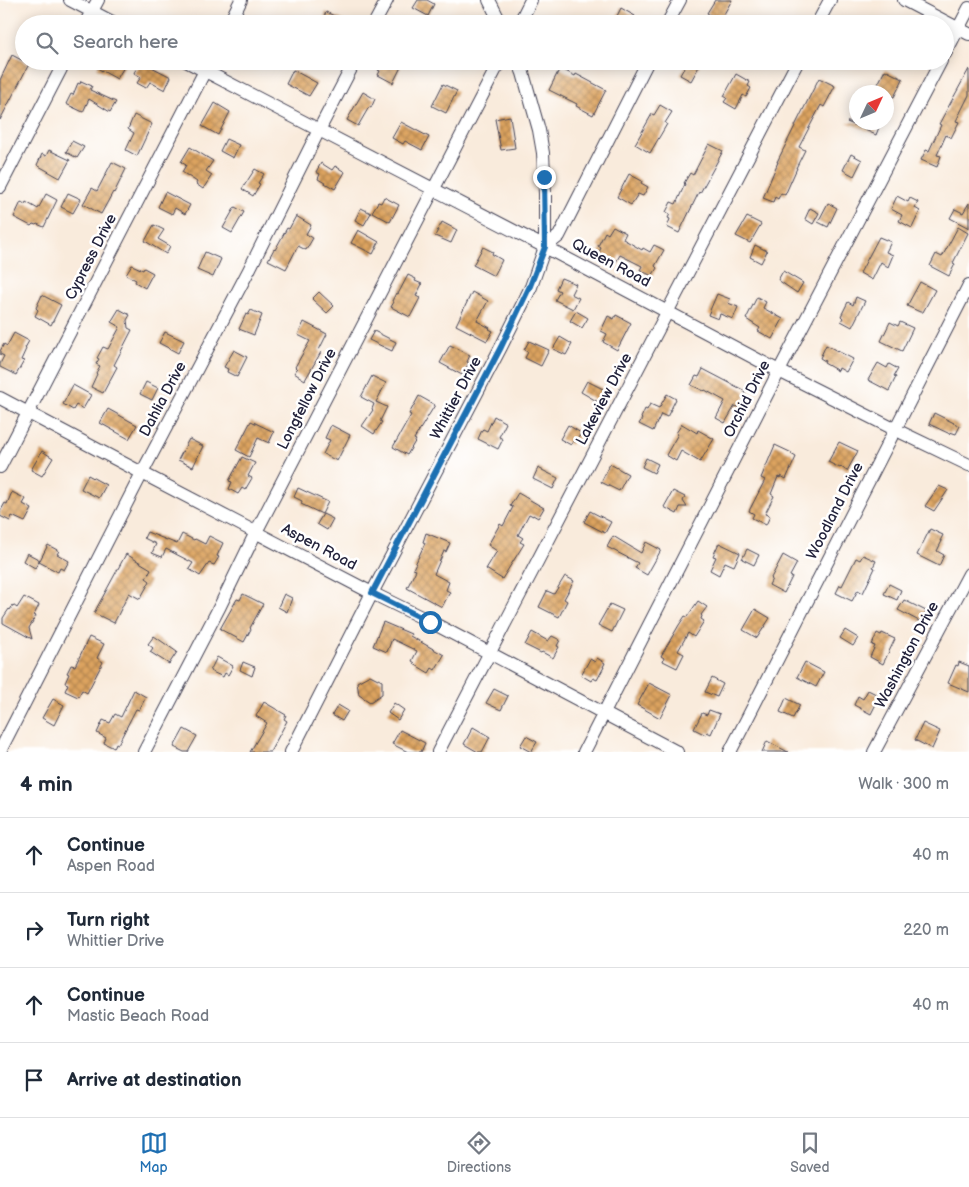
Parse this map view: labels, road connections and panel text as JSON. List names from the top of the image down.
{
  "streets": {
    "street": [
      "Cypress Drive",
      "Queen Road",
      "Whittier Drive",
      "Dahlia Drive",
      "Longfellow Drive",
      "Lakeview Drive",
      "Orchid Drive",
      "Woodland Drive",
      "Aspen Road",
      "Washington Drive"
    ]
  },
  "crossings": [
    ["Cypress Drive", "Aspen Road"],
    ["Queen Road", "Whittier Drive"],
    ["Queen Road", "Dahlia Drive"],
    ["Queen Road", "Longfellow Drive"],
    ["Queen Road", "Lakeview Drive"],
    ["Queen Road", "Orchid Drive"],
    ["Queen Road", "Woodland Drive"],
    ["Whittier Drive", "Aspen Road"],
    ["Dahlia Drive", "Aspen Road"],
    ["Longfellow Drive", "Aspen Road"],
    ["Lakeview Drive", "Aspen Road"],
    ["Orchid Drive", "Aspen Road"]
  ],
  "north": "top right",
  "page": {
    "search": "Search here",
    "heading": ["4 min", "Walk · 300 m"],
    "list": [
      ["Continue", "Aspen Road", "40 m"],
      ["Turn right", "Whittier Drive", "220 m"],
      ["Continue", "Mastic Beach Road", "40 m"],
      "Arrive at destination"
    ],
    "nav": ["Map", "Directions", "Saved"]
  }
}
